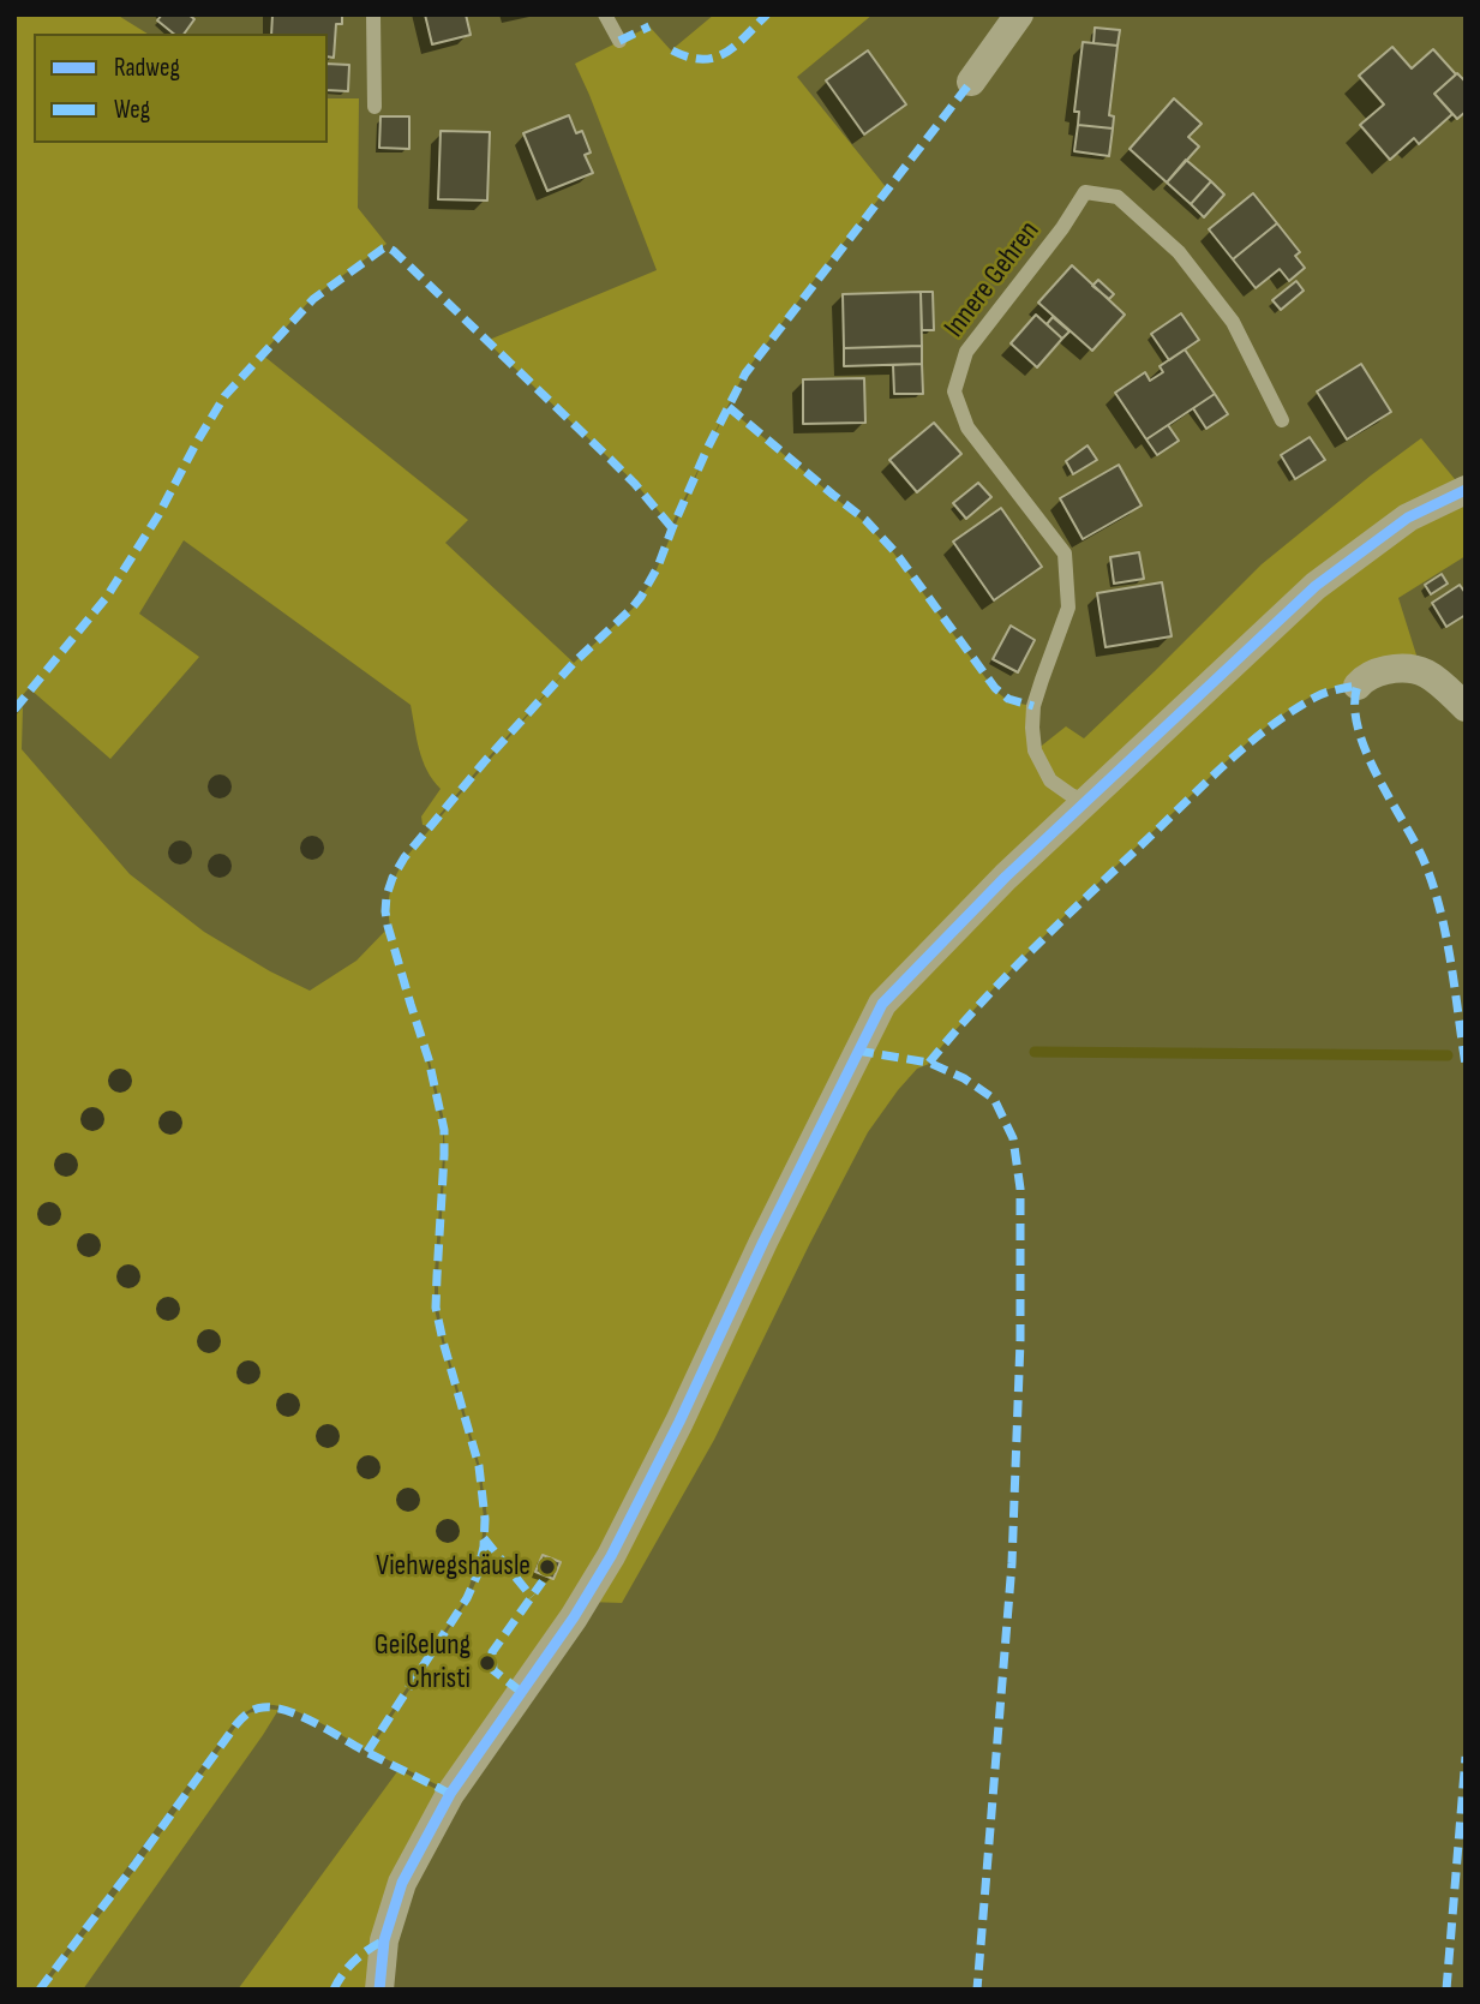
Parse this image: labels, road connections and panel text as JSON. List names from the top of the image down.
{
  "streets": {
    "lane": ["Innere Gehren"]
  },
  "places": ["Viehwegshäusle", "Geißelung Christi"],
  "legend": ["Radweg", "Weg"]
}
